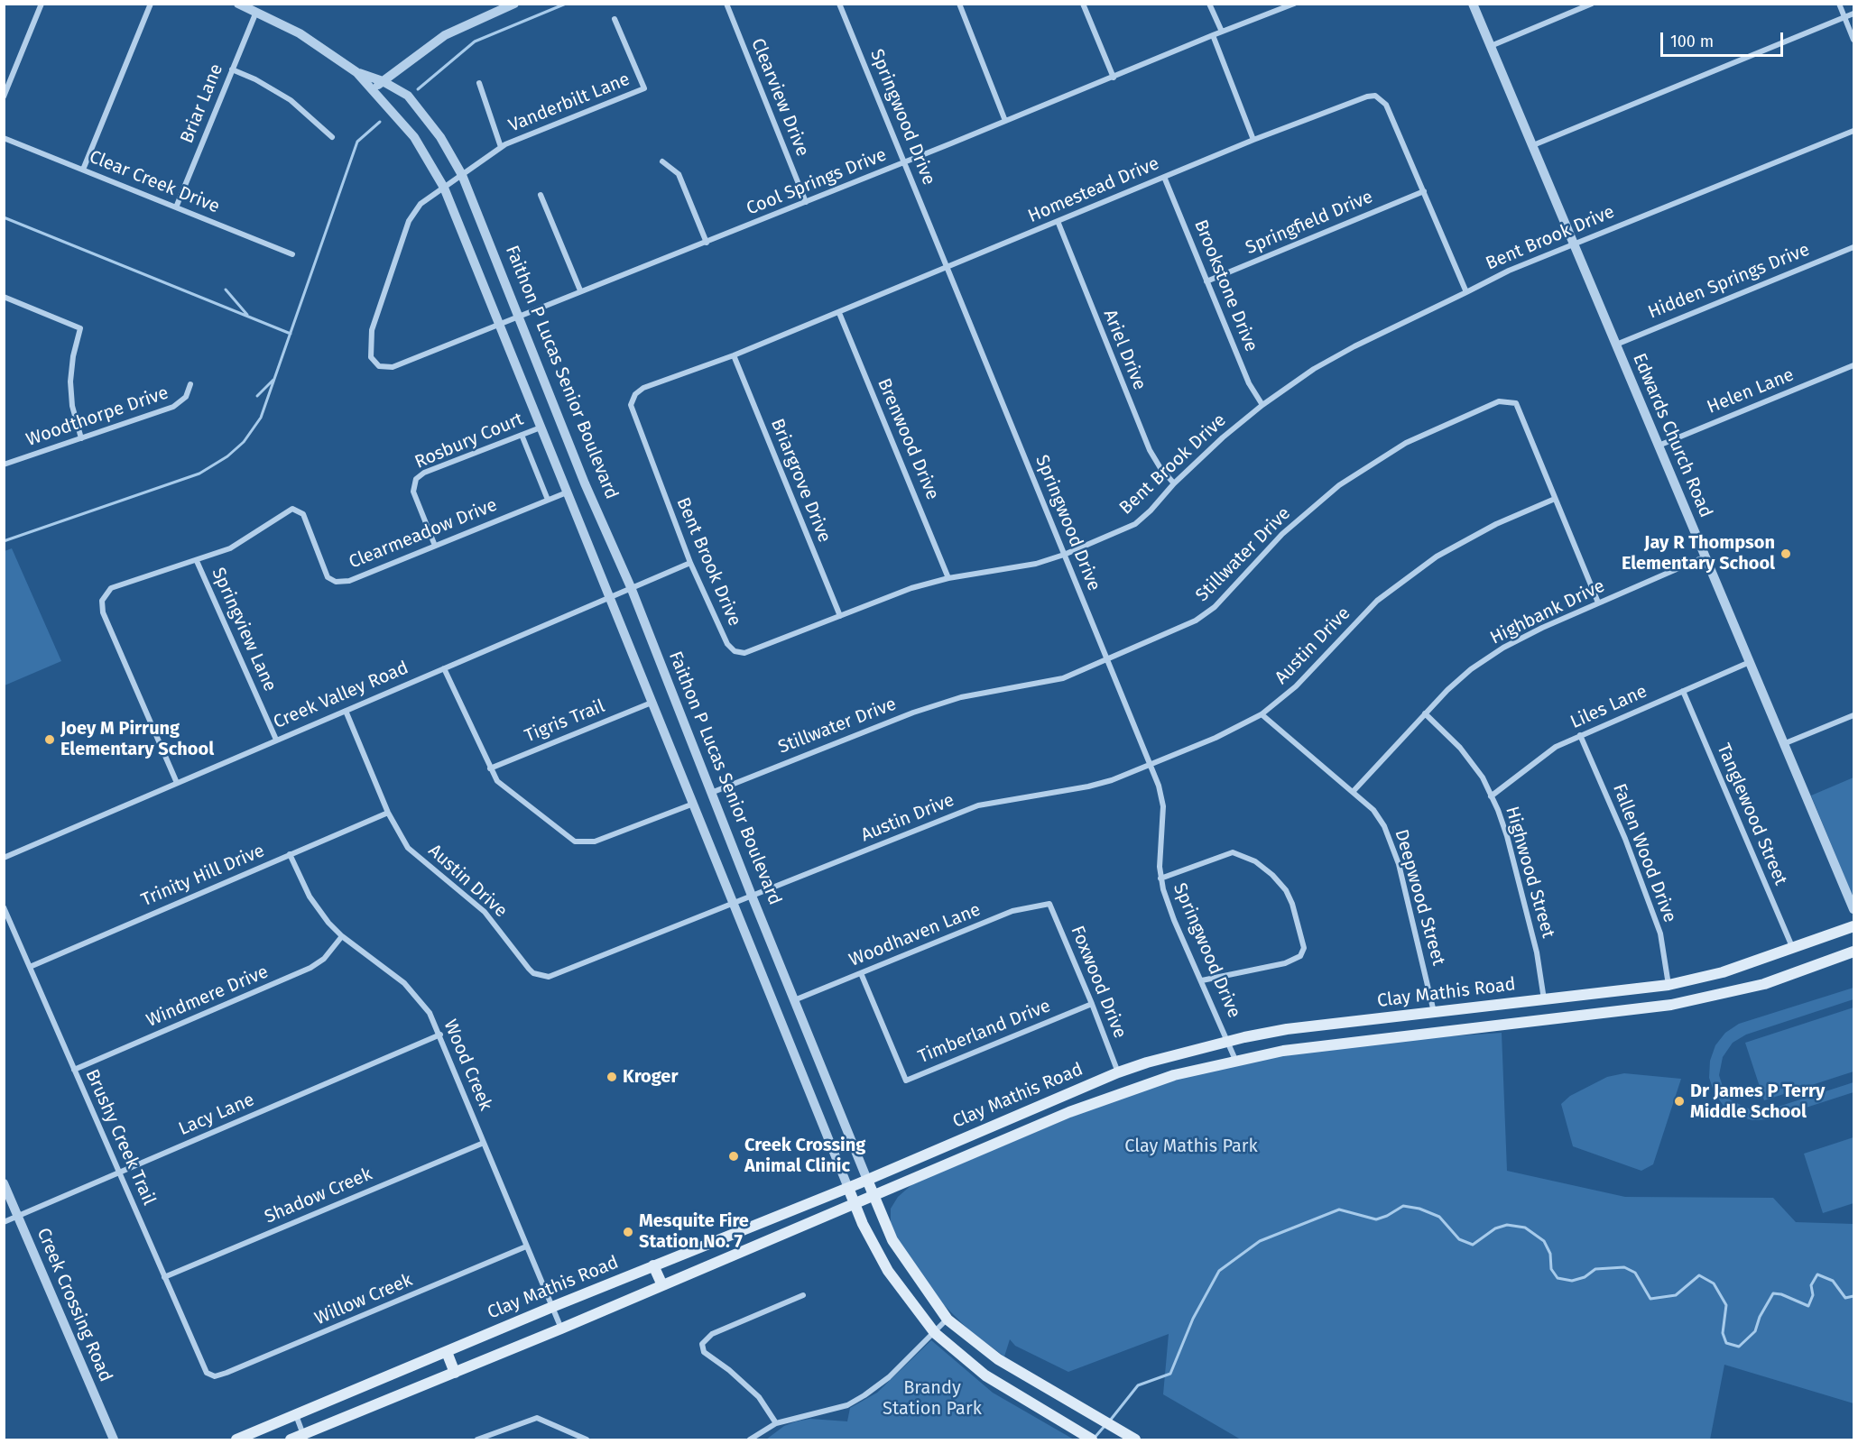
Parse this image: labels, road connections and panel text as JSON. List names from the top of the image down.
{
  "streets": {
    "main road": ["Faithon P Lucas Senior Boulevard", "Clay Mathis Road"],
    "street": [
      "Clearview Drive",
      "Vanderbilt Lane",
      "Briar Lane",
      "Springwood Drive",
      "Clear Creek Drive",
      "Cool Springs Drive",
      "Homestead Drive",
      "Springfield Drive",
      "Bent Brook Drive",
      "Hidden Springs Drive",
      "Brookstone Drive",
      "Ariel Drive",
      "Helen Lane",
      "Woodthorpe Drive",
      "Edwards Church Road",
      "Brenwood Drive",
      "Rosbury Court",
      "Briargrove Drive",
      "Clearmeadow Drive",
      "Stillwater Drive",
      "Highbank Drive",
      "Springview Lane",
      "Austin Drive",
      "Creek Valley Road",
      "Liles Lane",
      "Tigris Trail",
      "Tanglewood Street",
      "Fallen Wood Drive",
      "Highwood Street",
      "Trinity Hill Drive",
      "Deepwood Street",
      "Woodhaven Lane",
      "Foxwood Drive",
      "Windmere Drive",
      "Timberland Drive",
      "Wood Creek",
      "Lacy Lane",
      "Brushy Creek Trail",
      "Shadow Creek",
      "Willow Creek",
      "Creek Crossing Road"
    ]
  },
  "crossings": [
    ["Clearview Drive", "Cool Springs Drive"],
    ["Vanderbilt Lane", "Cool Springs Drive"],
    ["Vanderbilt Lane", "Faithon P Lucas Senior Boulevard"],
    ["Briar Lane", "Clear Creek Drive"],
    ["Briar Lane", "Faithon P Lucas Senior Boulevard"],
    ["Springwood Drive", "Cool Springs Drive"],
    ["Springwood Drive", "Homestead Drive"],
    ["Springwood Drive", "Bent Brook Drive"],
    ["Springwood Drive", "Stillwater Drive"],
    ["Springwood Drive", "Austin Drive"],
    ["Springwood Drive", "Clay Mathis Road"],
    ["Cool Springs Drive", "Faithon P Lucas Senior Boulevard"],
    ["Homestead Drive", "Springfield Drive"],
    ["Homestead Drive", "Bent Brook Drive"],
    ["Homestead Drive", "Brookstone Drive"],
    ["Homestead Drive", "Ariel Drive"],
    ["Homestead Drive", "Brenwood Drive"],
    ["Homestead Drive", "Briargrove Drive"],
    ["Springfield Drive", "Brookstone Drive"],
    ["Bent Brook Drive", "Brookstone Drive"],
    ["Bent Brook Drive", "Ariel Drive"],
    ["Bent Brook Drive", "Edwards Church Road"],
    ["Bent Brook Drive", "Brenwood Drive"],
    ["Bent Brook Drive", "Briargrove Drive"],
    ["Bent Brook Drive", "Creek Valley Road"],
    ["Hidden Springs Drive", "Edwards Church Road"],
    ["Faithon P Lucas Senior Boulevard", "Rosbury Court"],
    ["Faithon P Lucas Senior Boulevard", "Clearmeadow Drive"],
    ["Faithon P Lucas Senior Boulevard", "Stillwater Drive"],
    ["Faithon P Lucas Senior Boulevard", "Austin Drive"],
    ["Faithon P Lucas Senior Boulevard", "Creek Valley Road"],
    ["Faithon P Lucas Senior Boulevard", "Tigris Trail"],
    ["Faithon P Lucas Senior Boulevard", "Woodhaven Lane"],
    ["Faithon P Lucas Senior Boulevard", "Clay Mathis Road"],
    ["Helen Lane", "Edwards Church Road"],
    ["Edwards Church Road", "Highbank Drive"],
    ["Edwards Church Road", "Liles Lane"],
    ["Rosbury Court", "Clearmeadow Drive"],
    ["Clearmeadow Drive", "Springview Lane"],
    ["Clearmeadow Drive", "Creek Valley Road"],
    ["Stillwater Drive", "Highbank Drive"],
    ["Stillwater Drive", "Austin Drive"],
    ["Highbank Drive", "Highwood Street"],
    ["Highbank Drive", "Deepwood Street"],
    ["Springview Lane", "Creek Valley Road"],
    ["Austin Drive", "Creek Valley Road"],
    ["Austin Drive", "Trinity Hill Drive"],
    ["Austin Drive", "Deepwood Street"],
    ["Liles Lane", "Tanglewood Street"],
    ["Liles Lane", "Fallen Wood Drive"],
    ["Liles Lane", "Highwood Street"],
    ["Tanglewood Street", "Clay Mathis Road"],
    ["Fallen Wood Drive", "Clay Mathis Road"],
    ["Highwood Street", "Clay Mathis Road"],
    ["Trinity Hill Drive", "Wood Creek"],
    ["Trinity Hill Drive", "Brushy Creek Trail"],
    ["Deepwood Street", "Clay Mathis Road"],
    ["Woodhaven Lane", "Foxwood Drive"],
    ["Woodhaven Lane", "Timberland Drive"],
    ["Foxwood Drive", "Clay Mathis Road"],
    ["Foxwood Drive", "Timberland Drive"],
    ["Clay Mathis Road", "Wood Creek"],
    ["Windmere Drive", "Wood Creek"],
    ["Windmere Drive", "Brushy Creek Trail"],
    ["Wood Creek", "Lacy Lane"],
    ["Wood Creek", "Shadow Creek"],
    ["Wood Creek", "Willow Creek"],
    ["Lacy Lane", "Brushy Creek Trail"],
    ["Lacy Lane", "Creek Crossing Road"],
    ["Brushy Creek Trail", "Shadow Creek"],
    ["Brushy Creek Trail", "Willow Creek"]
  ],
  "parks": ["Clay Mathis Park", "Brandy Station Park"],
  "places": [
    "Jay R Thompson Elementary School",
    "Joey M Pirrung Elementary School",
    "Kroger",
    "Dr James P Terry Middle School",
    "Creek Crossing Animal Clinic",
    "Mesquite Fire Station No. 7"
  ],
  "scale_bar": "100 m"
}
